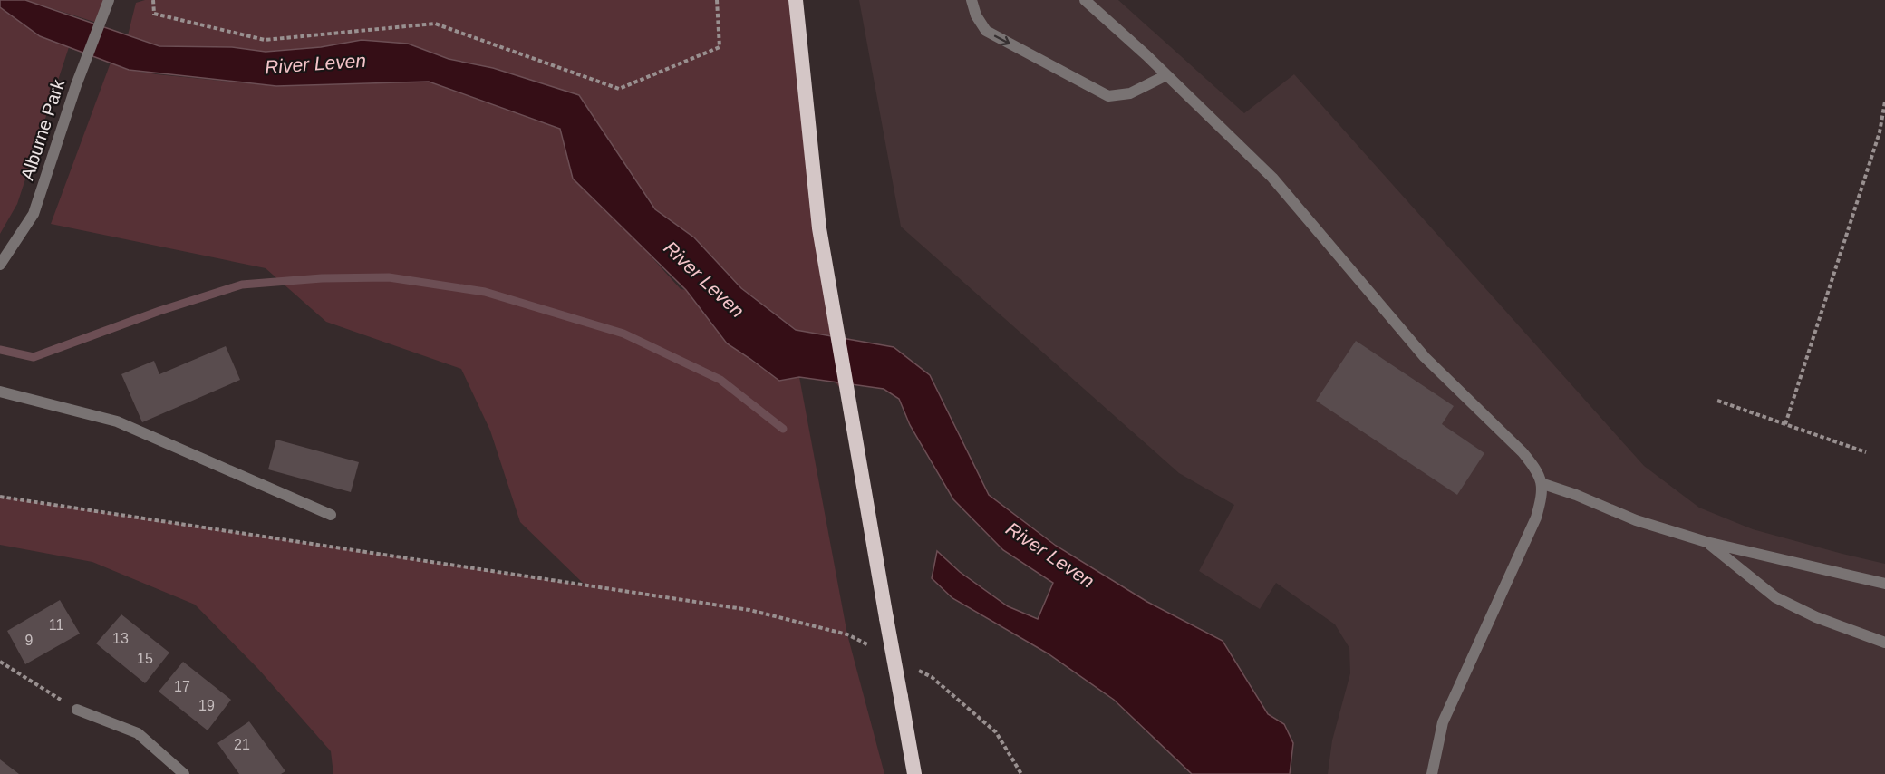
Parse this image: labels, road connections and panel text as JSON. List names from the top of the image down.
{
  "streets": {
    "street": ["Alburne Park"]
  },
  "water": ["River Leven"],
  "house_numbers": [
    "11",
    "13",
    "9",
    "15",
    "17",
    "19",
    "21"
  ]
}
